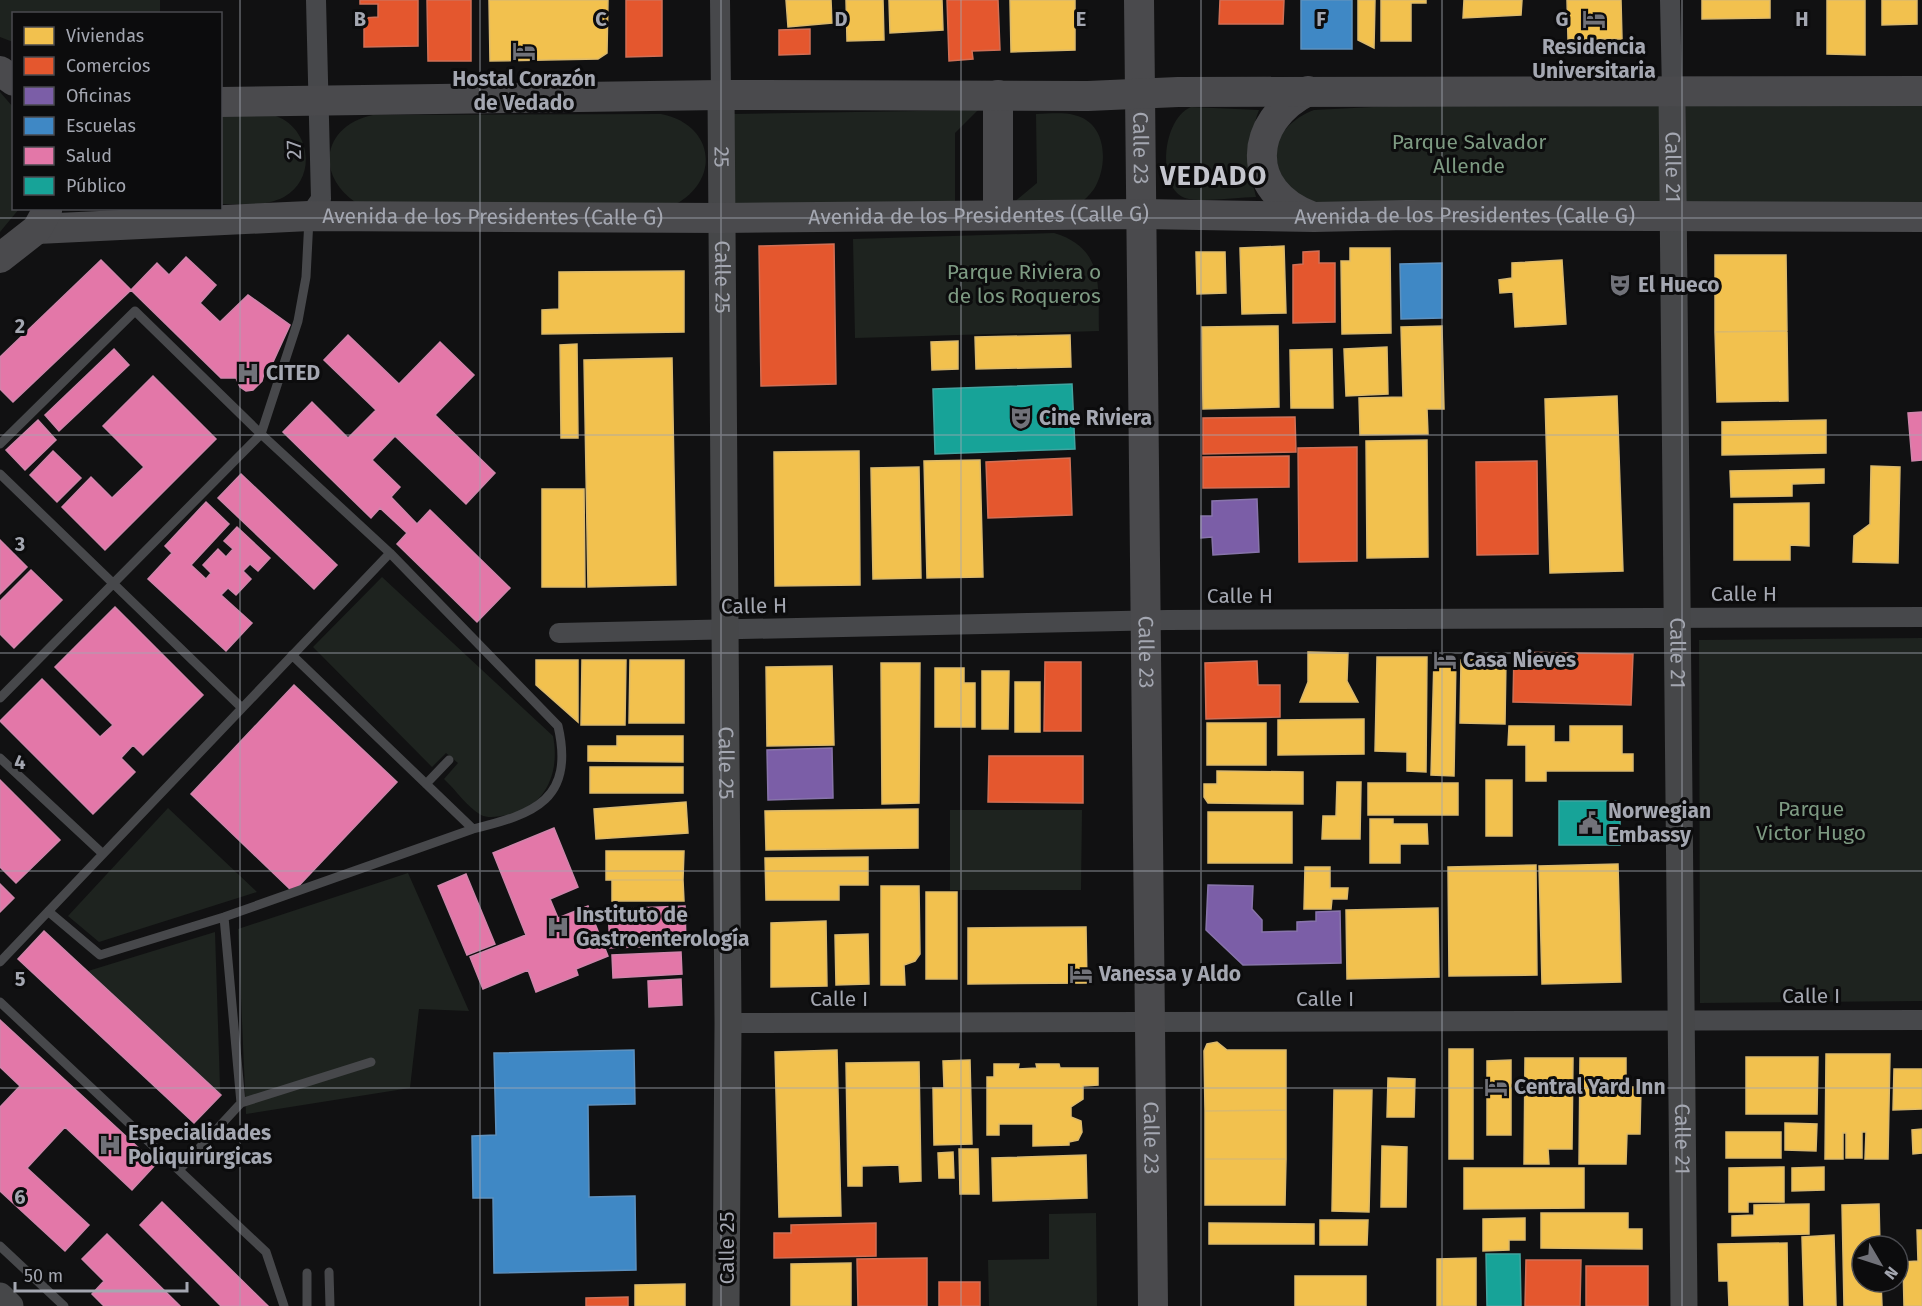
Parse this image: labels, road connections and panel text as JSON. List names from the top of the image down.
{
  "streets": {
    "main road": ["Calle 23", "Avenida de los Presidentes (Calle G)"],
    "street": [
      "27",
      "25",
      "Calle 21",
      "Calle 25",
      "Calle H",
      "Calle I"
    ]
  },
  "crossings": [
    ["Calle 23", "Avenida de los Presidentes (Calle G)"],
    ["Calle 23", "Calle H"],
    ["Calle 23", "Calle I"],
    ["27", "Avenida de los Presidentes (Calle G)"],
    ["25", "Avenida de los Presidentes (Calle G)"],
    ["25", "Calle 25"],
    ["Calle 21", "Avenida de los Presidentes (Calle G)"],
    ["Calle 21", "Calle H"],
    ["Calle 21", "Calle I"],
    ["Avenida de los Presidentes (Calle G)", "Calle 25"],
    ["Calle 25", "Calle H"],
    ["Calle 25", "Calle I"]
  ],
  "districts": ["VEDADO"],
  "parks": ["Parque Salvador Allende", "Parque Riviera o de los Roqueros", "Parque Victor Hugo"],
  "places": {
    "hotel": [
      "Residencia Universitaria",
      "Hostal Corazón de Vedado",
      "Casa Nieves",
      "Vanessa y Aldo",
      "Central Yard Inn"
    ],
    "theatre": ["El Hueco", "Cine Riviera"],
    "hospital": ["CITED", "Instituto de Gastroenterología", "Especialidades Poliquirúrgicas"],
    "public building": ["Norwegian Embassy"]
  },
  "legend": [
    "Viviendas",
    "Comercios",
    "Oficinas",
    "Escuelas",
    "Salud",
    "Público"
  ],
  "scale_bar": "50 m",
  "north": "bottom right",
  "grid": {
    "columns": [
      "B",
      "C",
      "D",
      "E",
      "F",
      "G",
      "H"
    ],
    "rows": [
      "2",
      "3",
      "4",
      "5",
      "6"
    ]
  }
}
